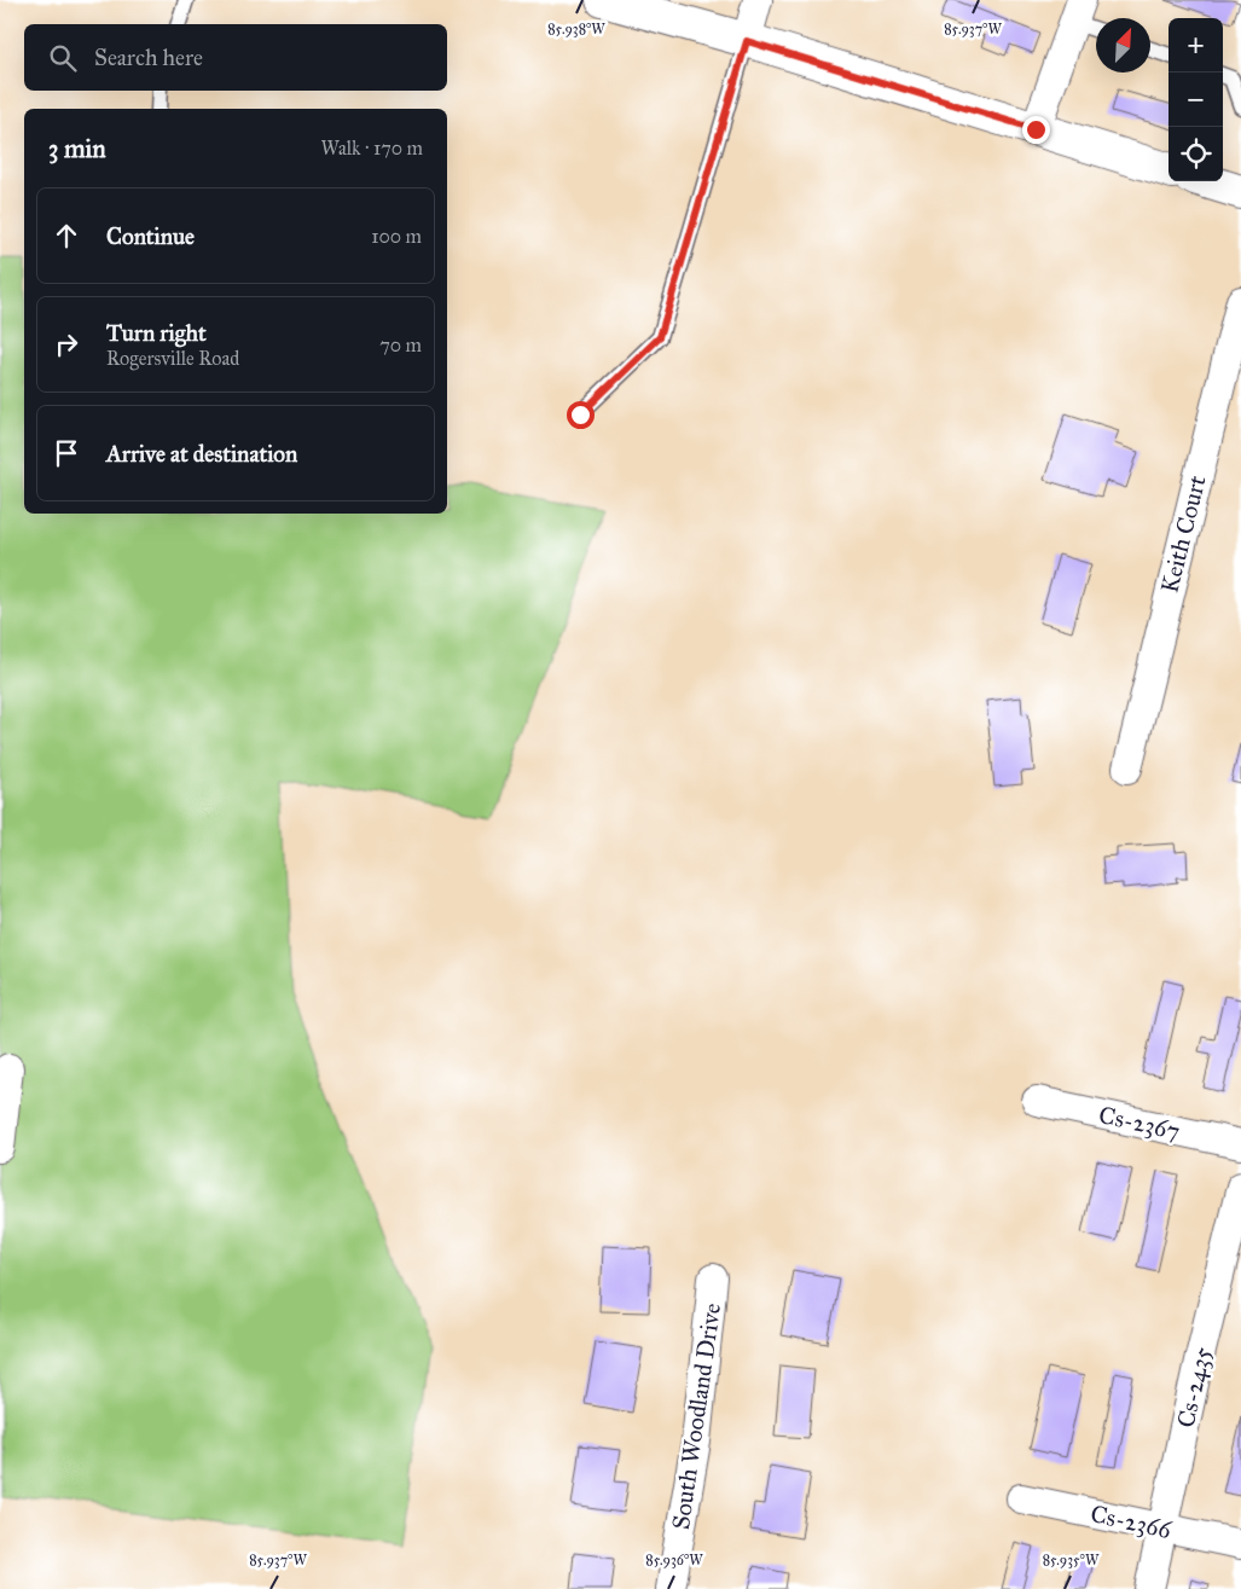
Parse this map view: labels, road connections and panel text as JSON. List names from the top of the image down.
{
  "streets": {
    "street": [
      "Keith Court",
      "Cs-2367",
      "Cs-2435",
      "South Woodland Drive",
      "Cs-2366"
    ]
  },
  "crossings": [
    ["Cs-2435", "Cs-2366"]
  ],
  "north": "top right",
  "page": {
    "map_buttons": ["+", "−"],
    "search": "Search here",
    "heading": ["3 min", "Walk · 170 m"],
    "list": [
      ["Continue", "100 m"],
      ["Turn right", "Rogersville Road", "70 m"],
      "Arrive at destination"
    ]
  },
  "coordinates": [
    "85.938°W",
    "85.937°W",
    "85.936°W",
    "85.935°W"
  ]
}
